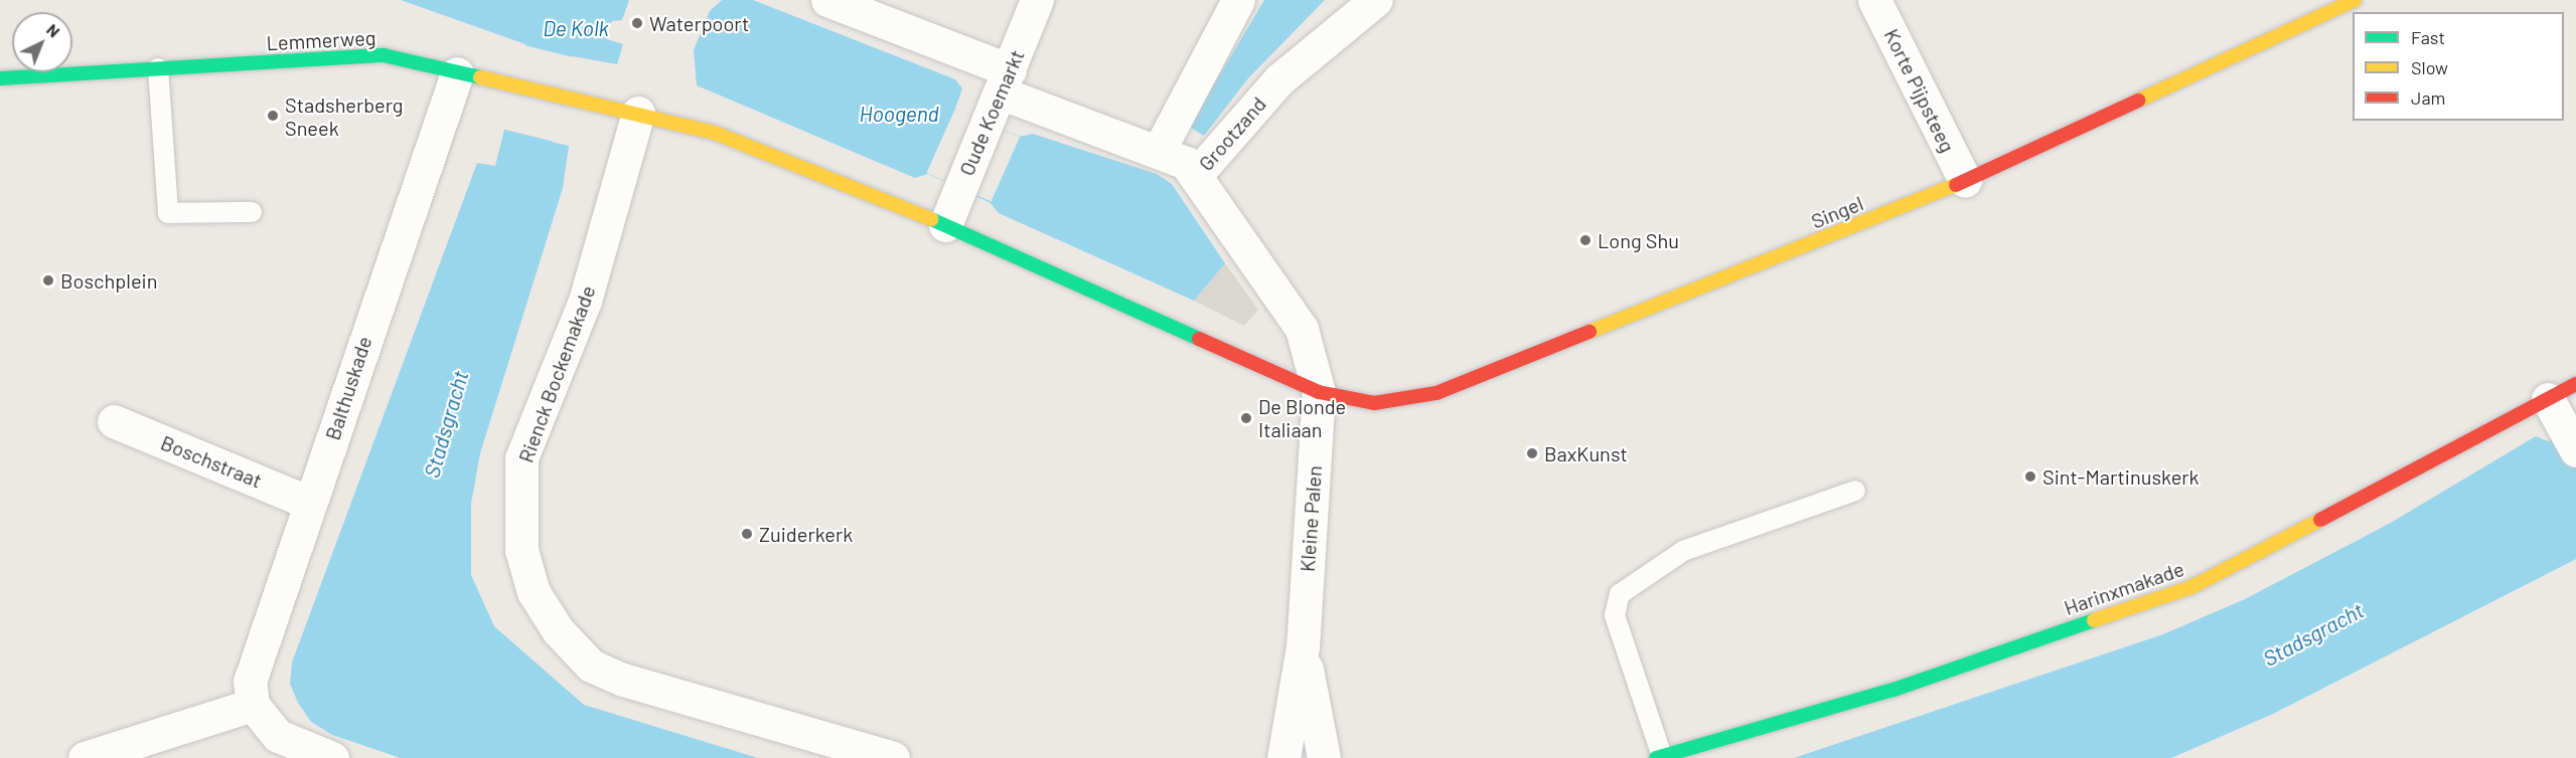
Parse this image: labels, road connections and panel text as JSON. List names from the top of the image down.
{
  "streets": {
    "main road": ["Lemmerweg", "Singel", "Harinxmakade"],
    "street": [
      "Korte Pijpsteeg",
      "Oude Koemarkt",
      "Grootzand",
      "Rienck Bockemakade",
      "Balthuskade",
      "Boschstraat",
      "Kleine Palen"
    ]
  },
  "crossings": [
    ["Lemmerweg", "Rienck Bockemakade"],
    ["Lemmerweg", "Balthuskade"],
    ["Korte Pijpsteeg", "Singel"],
    ["Singel", "Kleine Palen"],
    ["Balthuskade", "Boschstraat"]
  ],
  "water": ["De Kolk", "Hoogend", "Stadsgracht"],
  "places": [
    "Waterpoort",
    "Stadsherberg Sneek",
    "Long Shu",
    "Boschplein",
    "De Blonde Italiaan",
    "BaxKunst",
    "Sint-Martinuskerk",
    "Zuiderkerk"
  ],
  "legend": ["Fast", "Slow", "Jam"],
  "north": "top right"
}
